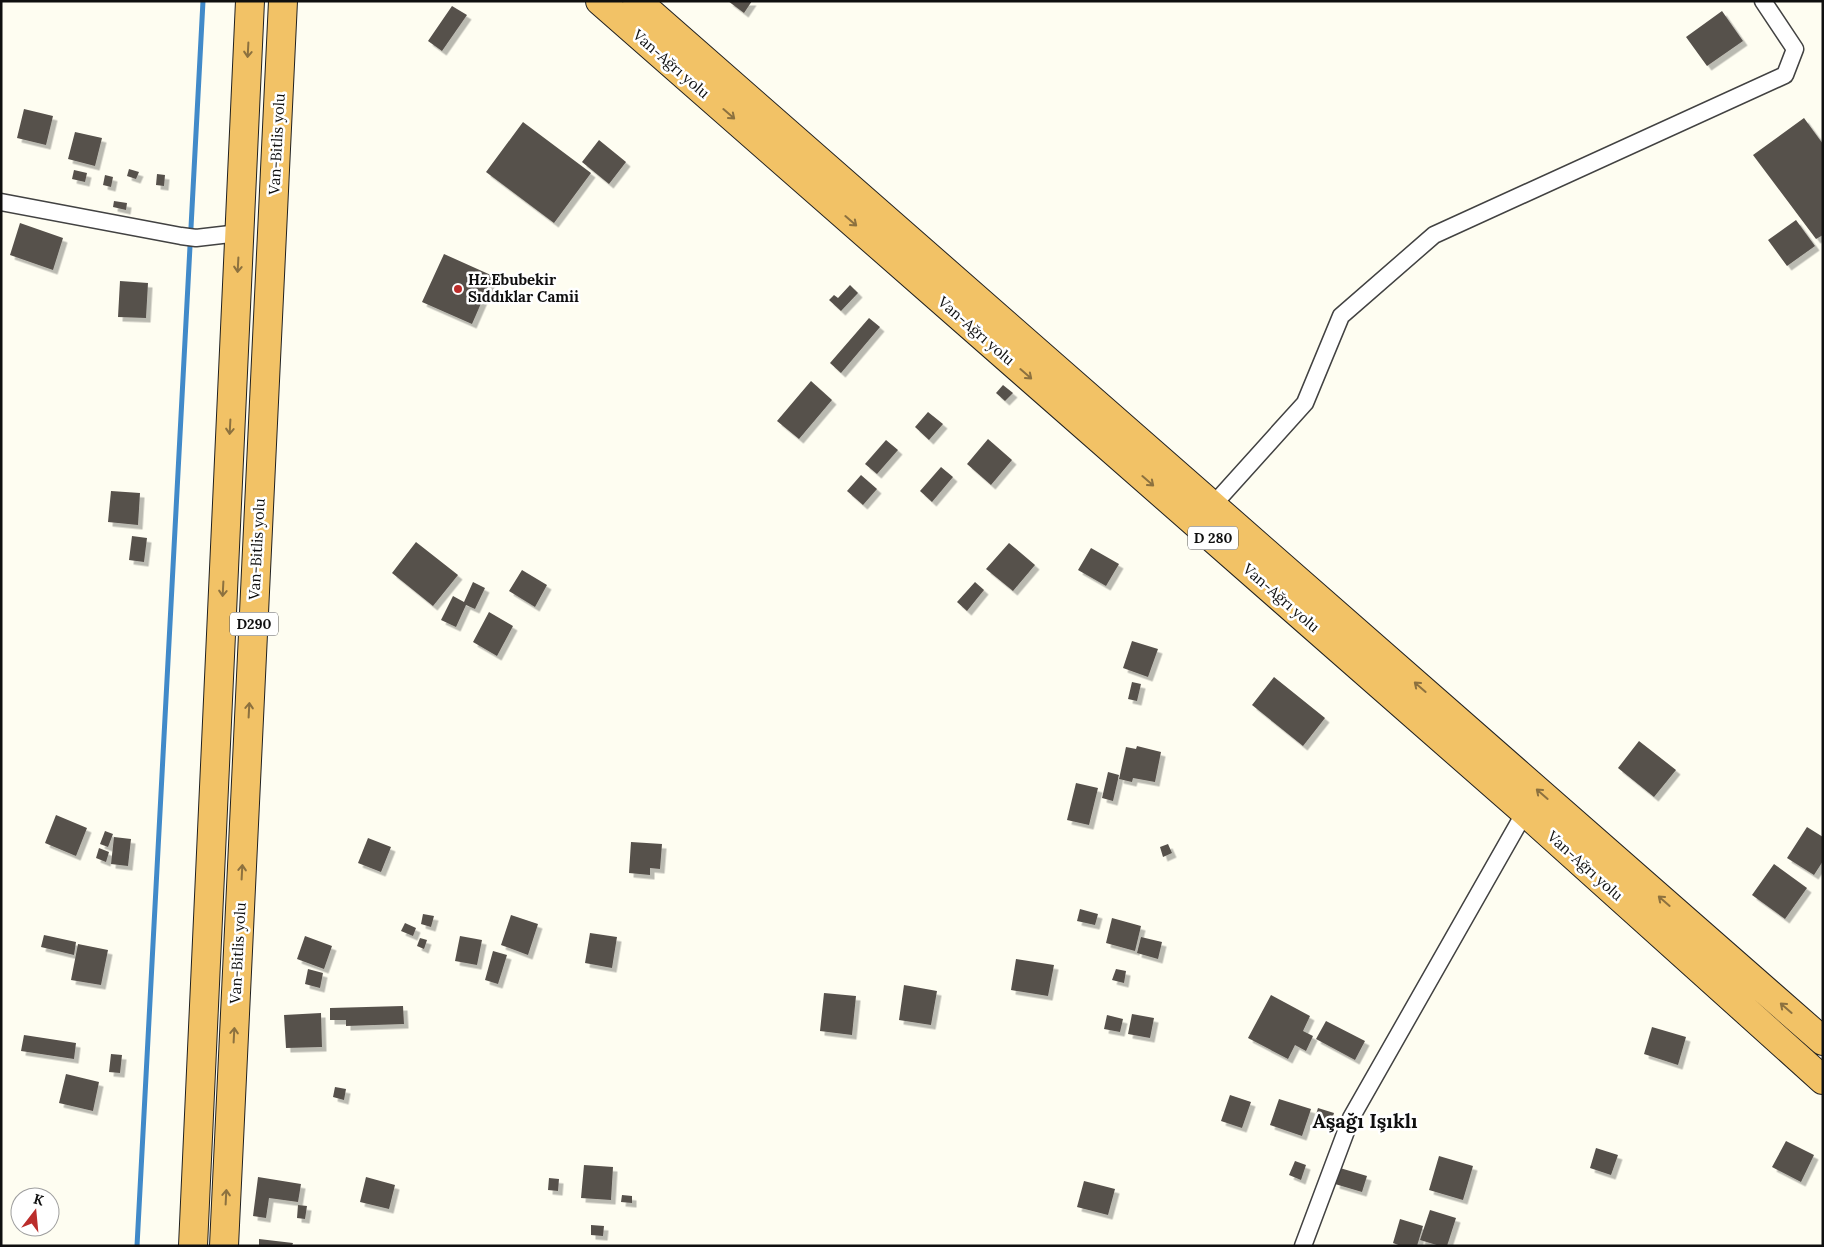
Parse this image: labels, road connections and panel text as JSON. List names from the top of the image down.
{
  "streets": {
    "highway": [
      "Van-Ağrı yolu",
      "Van-Bitlis yolu",
      "D 280",
      "D290"
    ]
  },
  "districts": ["Aşağı Işıklı"],
  "places": ["Hz.Ebubekir Sıddıklar Camii"],
  "north": "top"
}
